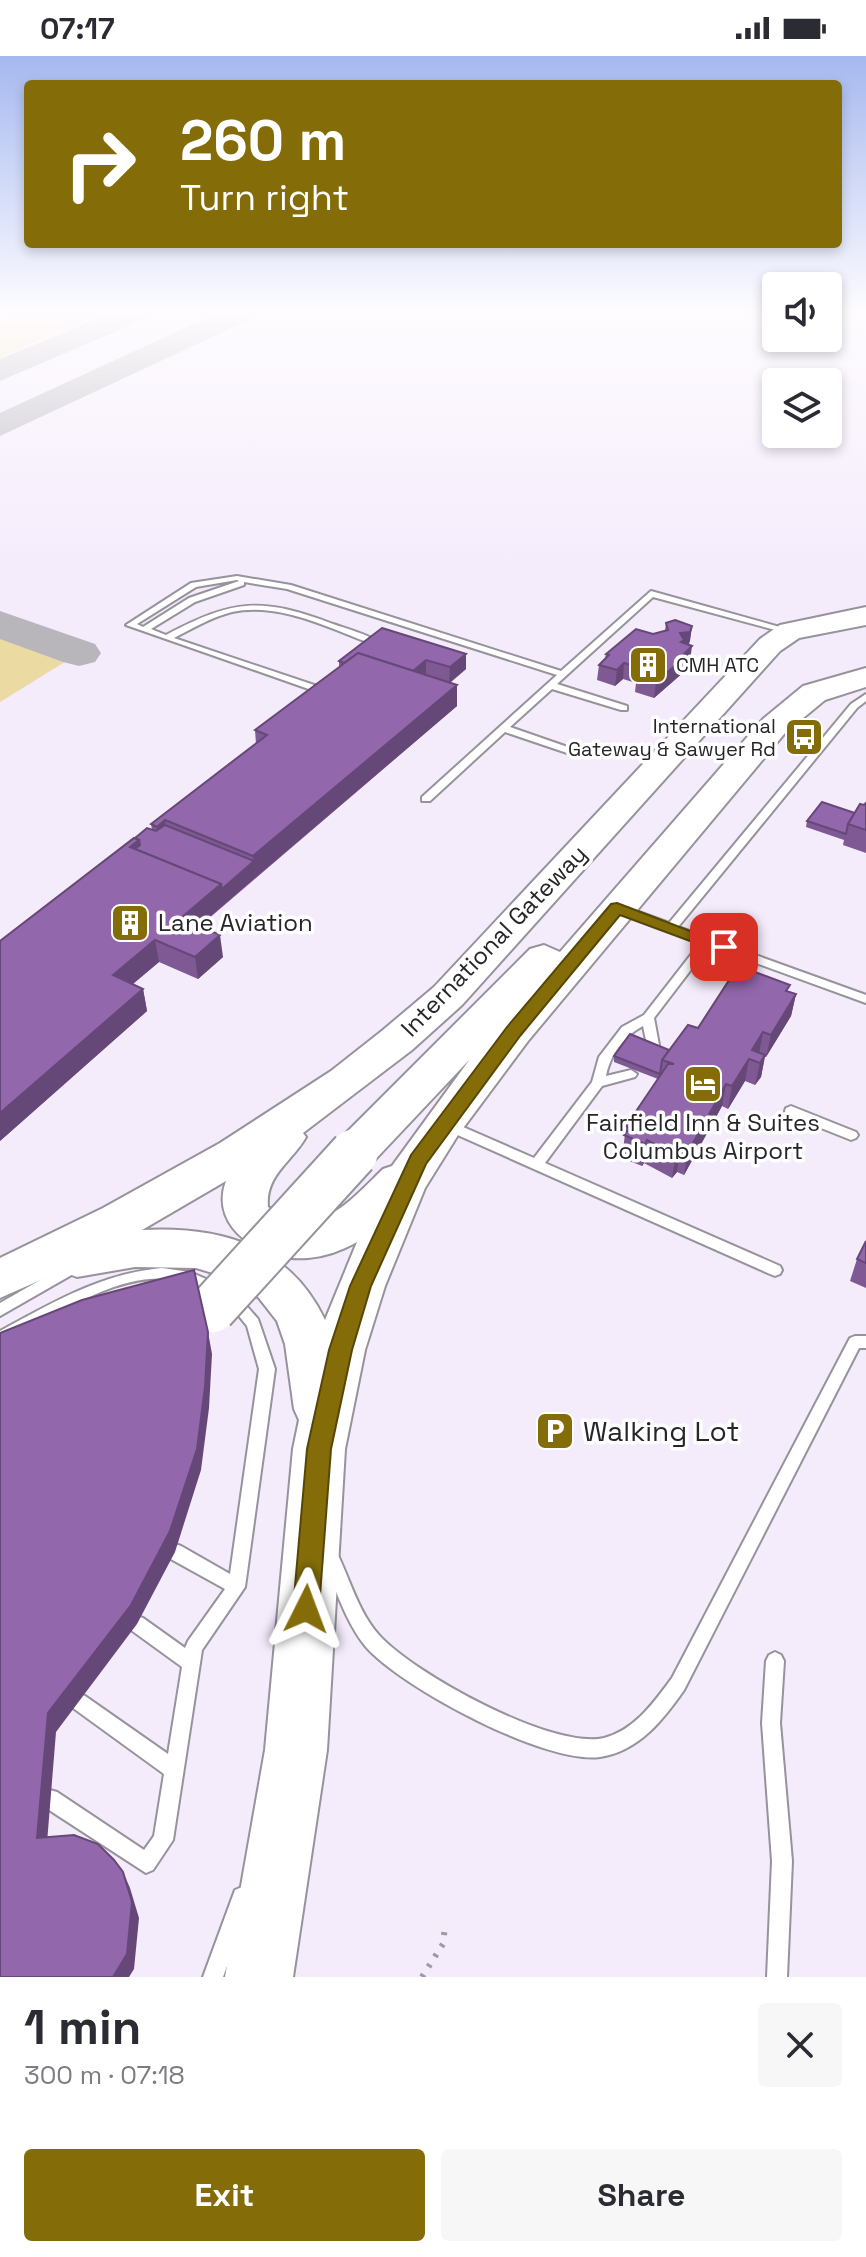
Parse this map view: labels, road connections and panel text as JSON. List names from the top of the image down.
{
  "streets": {
    "main road": ["International Gateway"]
  },
  "places": {
    "building": ["CMH ATC", "Lane Aviation"],
    "bus stop": ["International Gateway & Sawyer Rd"],
    "hotel": ["Fairfield Inn & Suites Columbus Airport"],
    "parking": ["Walking Lot"]
  },
  "page": {
    "status": "07:17",
    "turn": ["260 m", "Turn right"],
    "heading": ["1 min", "300 m · 07:18"],
    "buttons": ["Exit", "Share"]
  }
}
